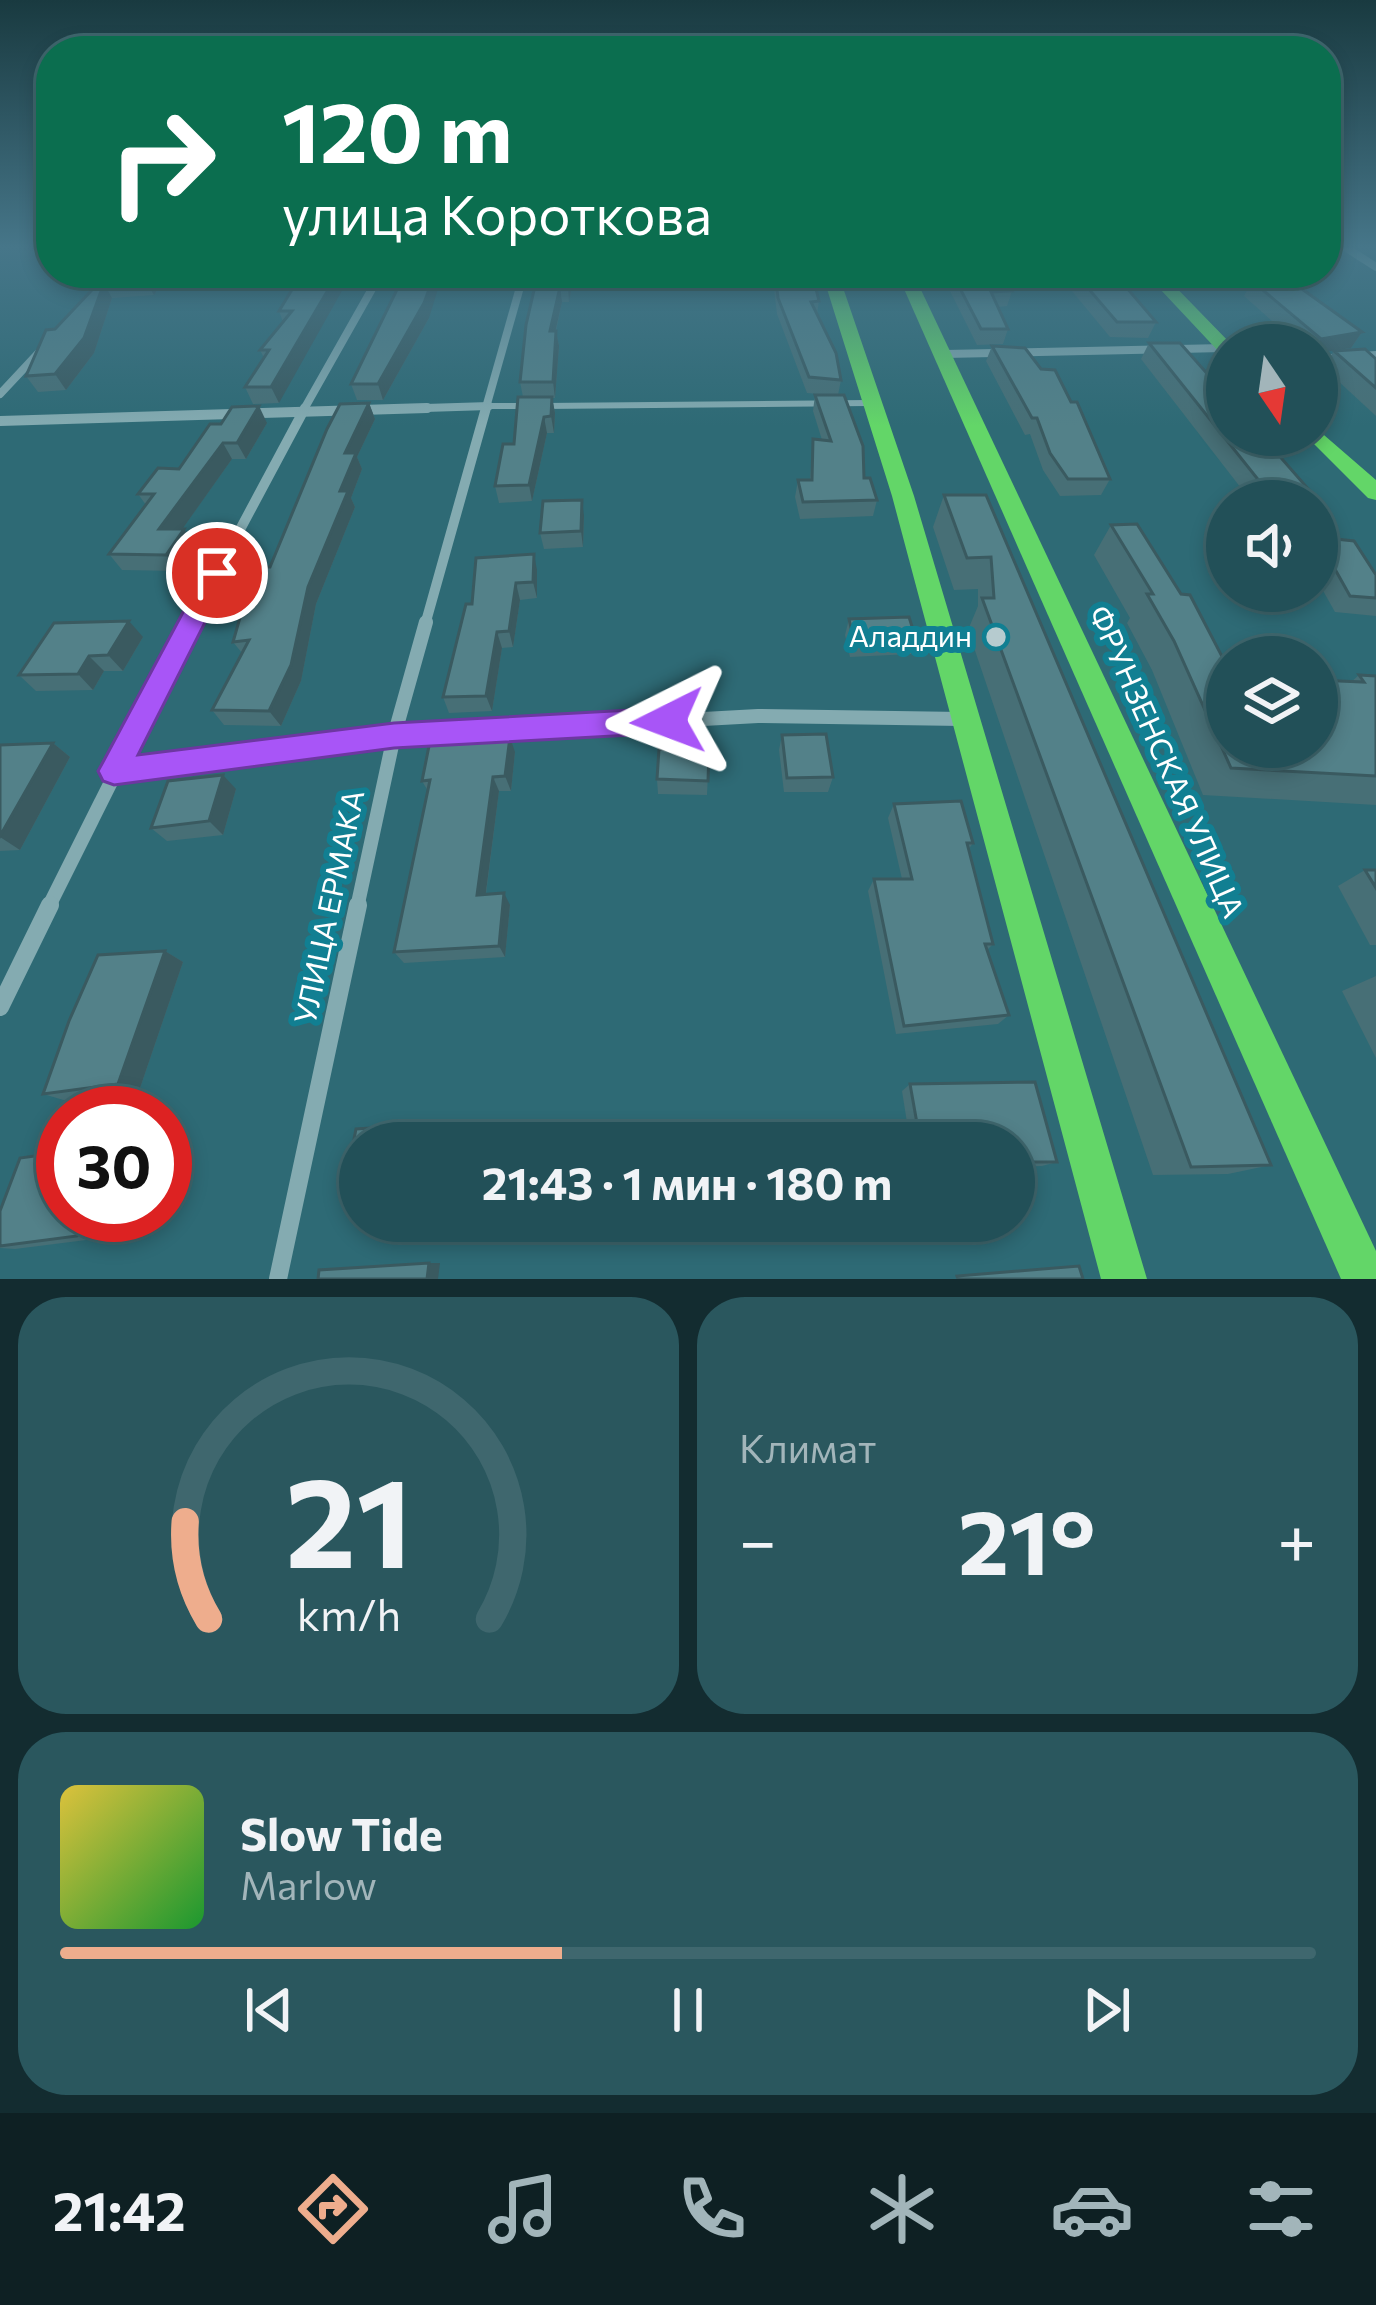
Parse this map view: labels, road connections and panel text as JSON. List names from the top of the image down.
{
  "streets": {
    "street": ["ФРУНЗЕНСКАЯ УЛИЦА", "УЛИЦА ЕРМАКА"]
  },
  "places": ["Аладдин"],
  "north": "bottom",
  "page": {
    "turn": ["120 m", "улица Короткова"],
    "limit": "30",
    "trip": "21:43 · 1 мин · 180 m",
    "tile": "Климат",
    "heat": ["−", "21°", "+"],
    "song": ["Slow Tide", "Marlow"],
    "tabs": "21:42",
    "gauge": ["21", "km/h"]
  }
}
